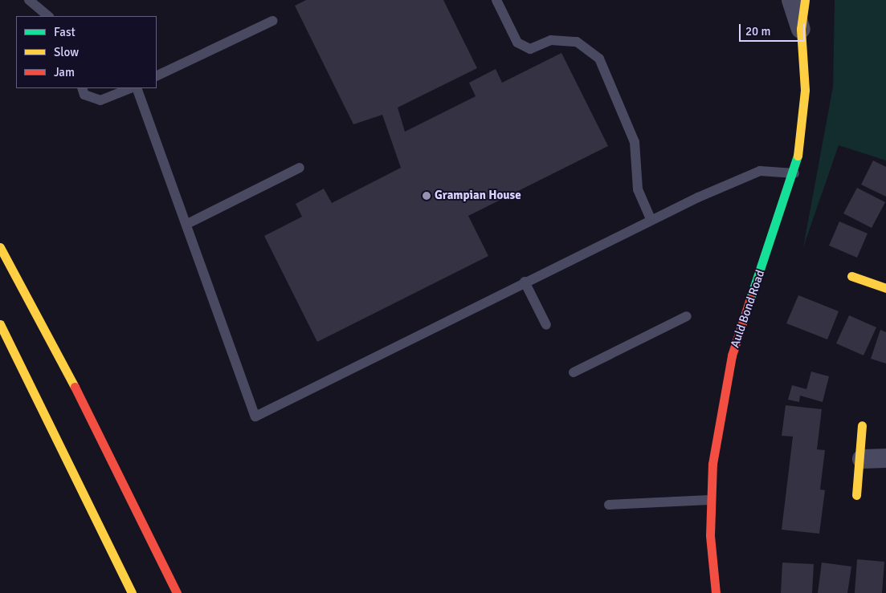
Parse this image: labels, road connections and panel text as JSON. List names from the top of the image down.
{
  "streets": {
    "main road": ["Auld Bond Road"]
  },
  "places": ["Grampian House"],
  "legend": ["Fast", "Slow", "Jam"],
  "scale_bar": "20 m"
}
